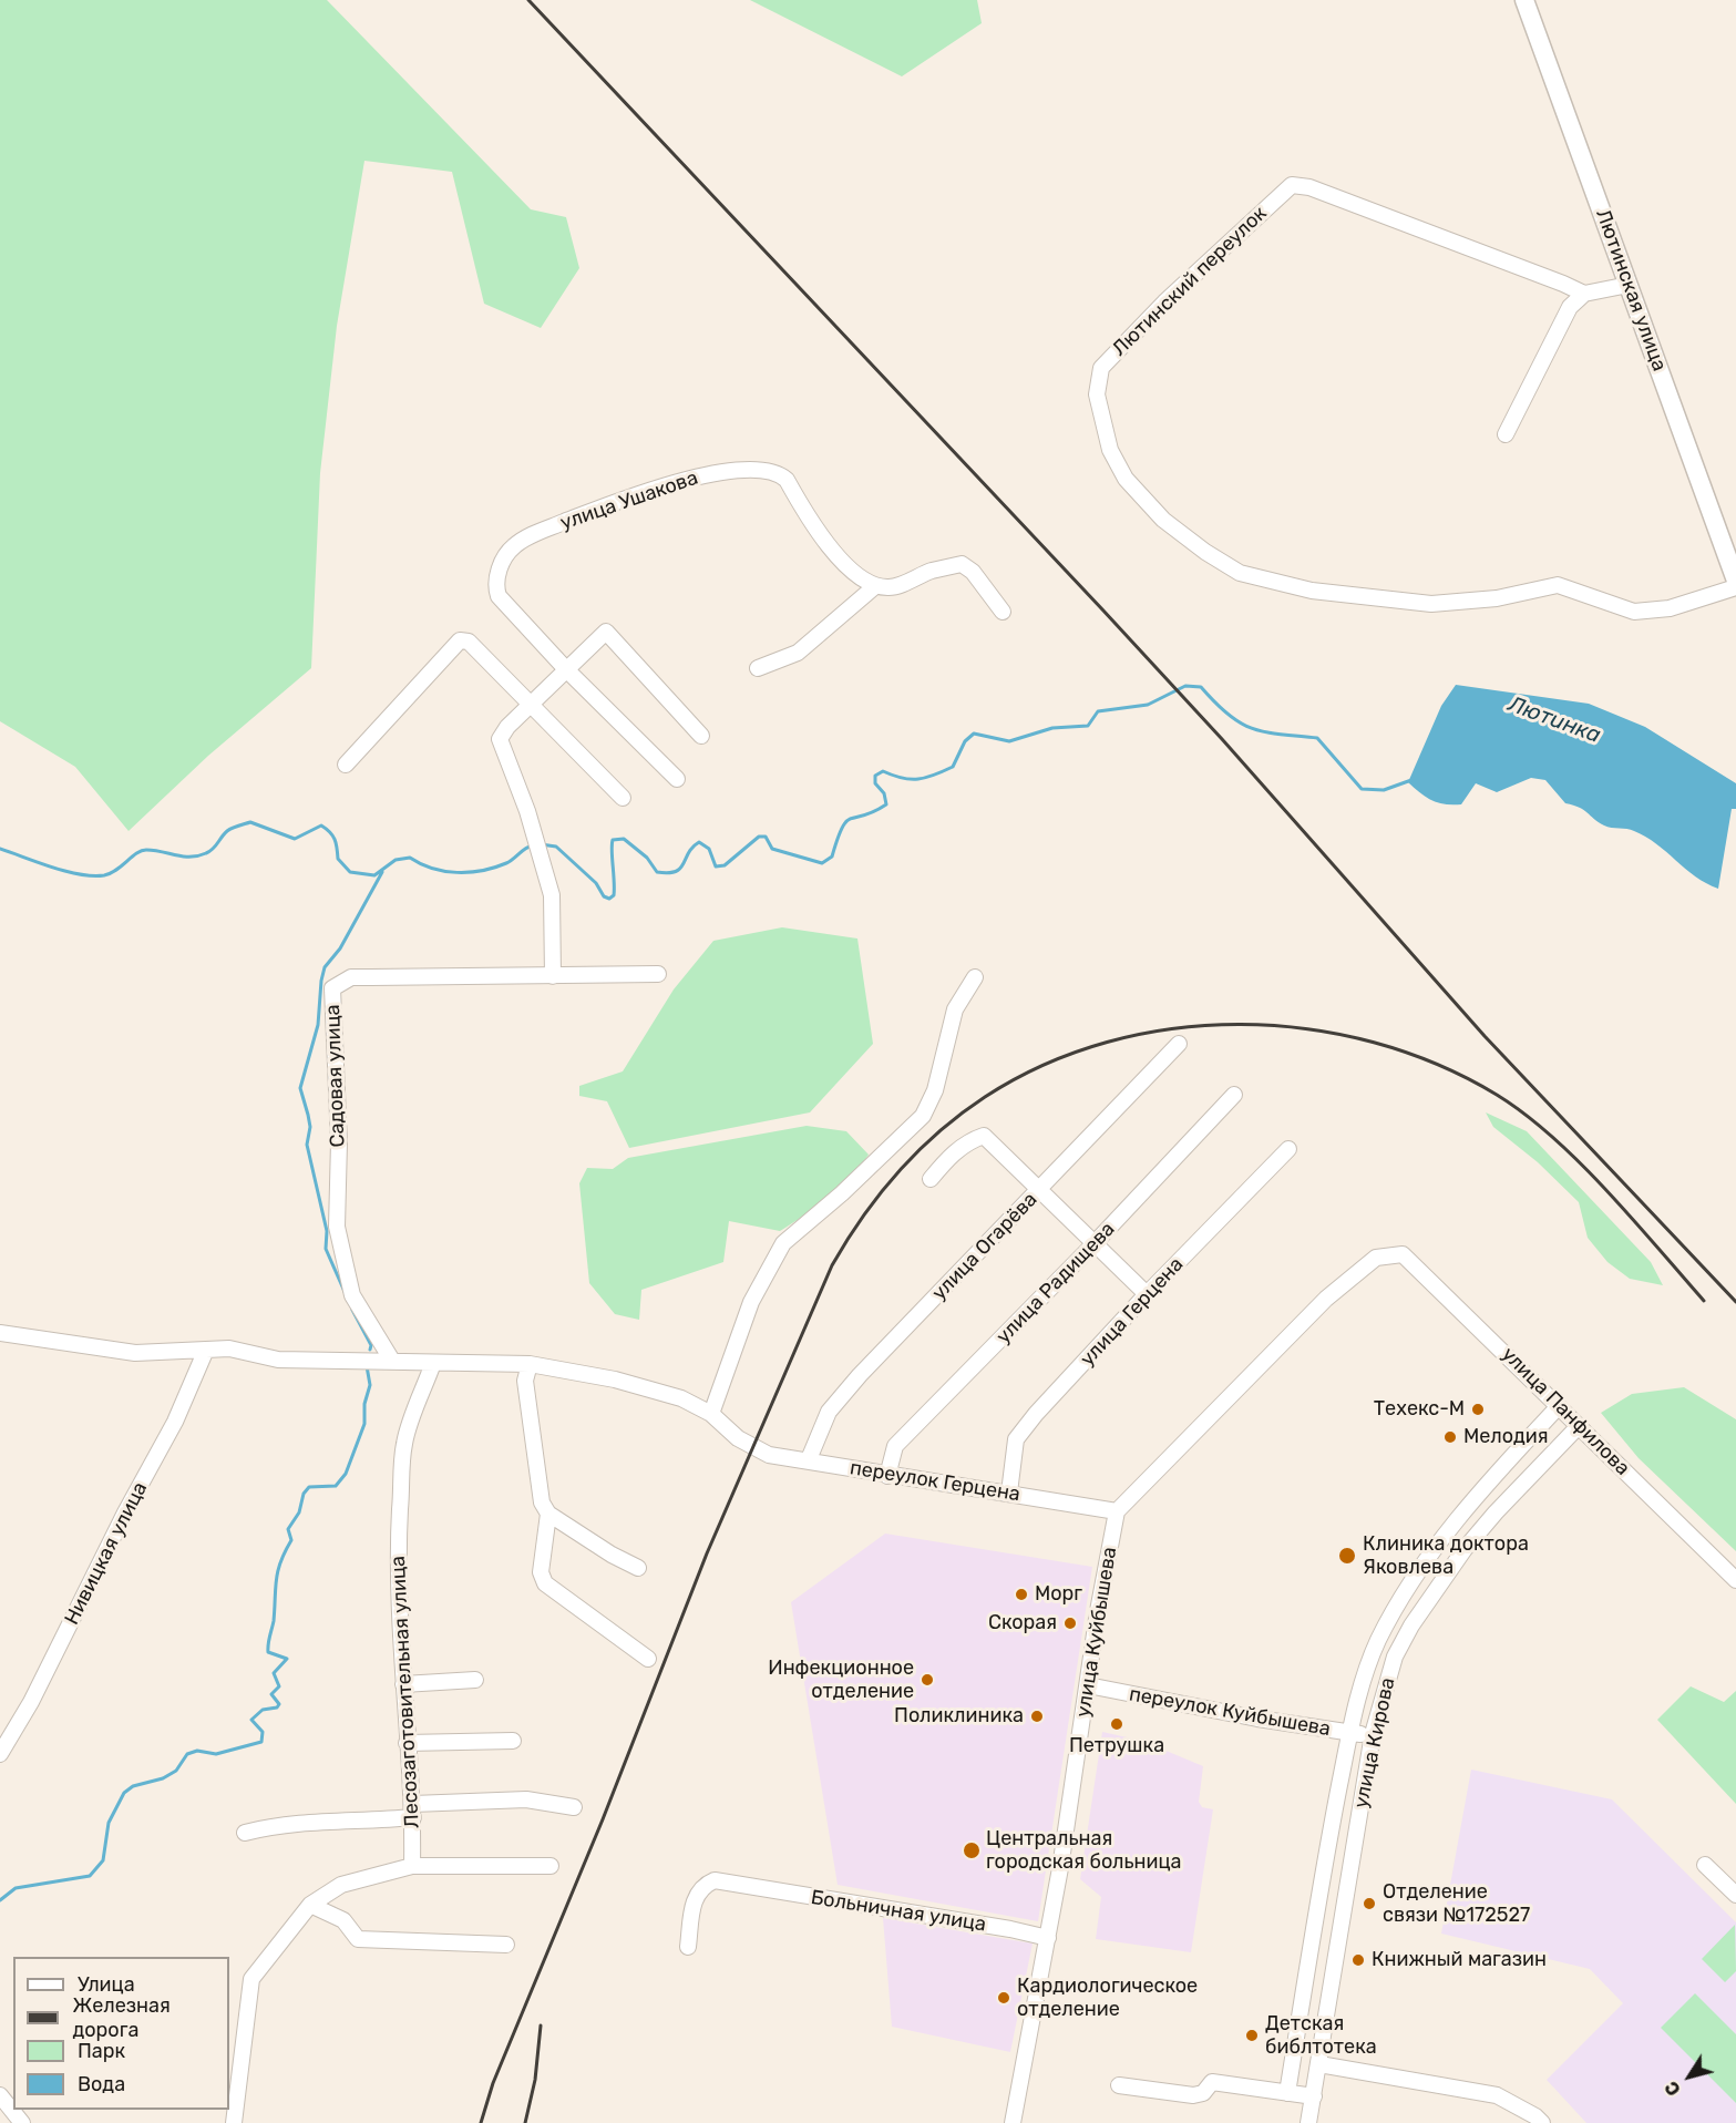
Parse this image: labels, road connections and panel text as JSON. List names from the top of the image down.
{
  "streets": {
    "main road": ["Лютинская улица"],
    "street": [
      "Лютинский переулок",
      "улица Ушакова",
      "Садовая улица",
      "улица Огарёва",
      "улица Радищева",
      "улица Герцена",
      "улица Панфилова",
      "переулок Герцена",
      "Нивицкая улица",
      "улица Куйбышева",
      "Лесозаготовительная улица",
      "переулок Куйбышева",
      "улица Кирова",
      "Больничная улица"
    ]
  },
  "crossings": [
    ["улица Огарёва", "переулок Герцена"],
    ["улица Радищева", "переулок Герцена"],
    ["улица Герцена", "переулок Герцена"],
    ["улица Панфилова", "переулок Герцена"],
    ["улица Панфилова", "улица Куйбышева"],
    ["улица Панфилова", "улица Кирова"],
    ["переулок Герцена", "улица Куйбышева"],
    ["улица Куйбышева", "переулок Куйбышева"],
    ["улица Куйбышева", "Больничная улица"],
    ["переулок Куйбышева", "улица Кирова"]
  ],
  "water": ["Лютинка"],
  "places": [
    "Техекс-М",
    "Мелодия",
    "Клиника доктора Яковлева",
    "Морг",
    "Скорая",
    "Инфекционное отделение",
    "Поликлиника",
    "Петрушка",
    "Центральная городская больница",
    "Отделение связи №172527",
    "Книжный магазин",
    "Кардиологическое отделение",
    "Детская библтотека"
  ],
  "legend": [
    "Улица",
    "Железная дорога",
    "Парк",
    "Вода"
  ],
  "north": "bottom left"
}
